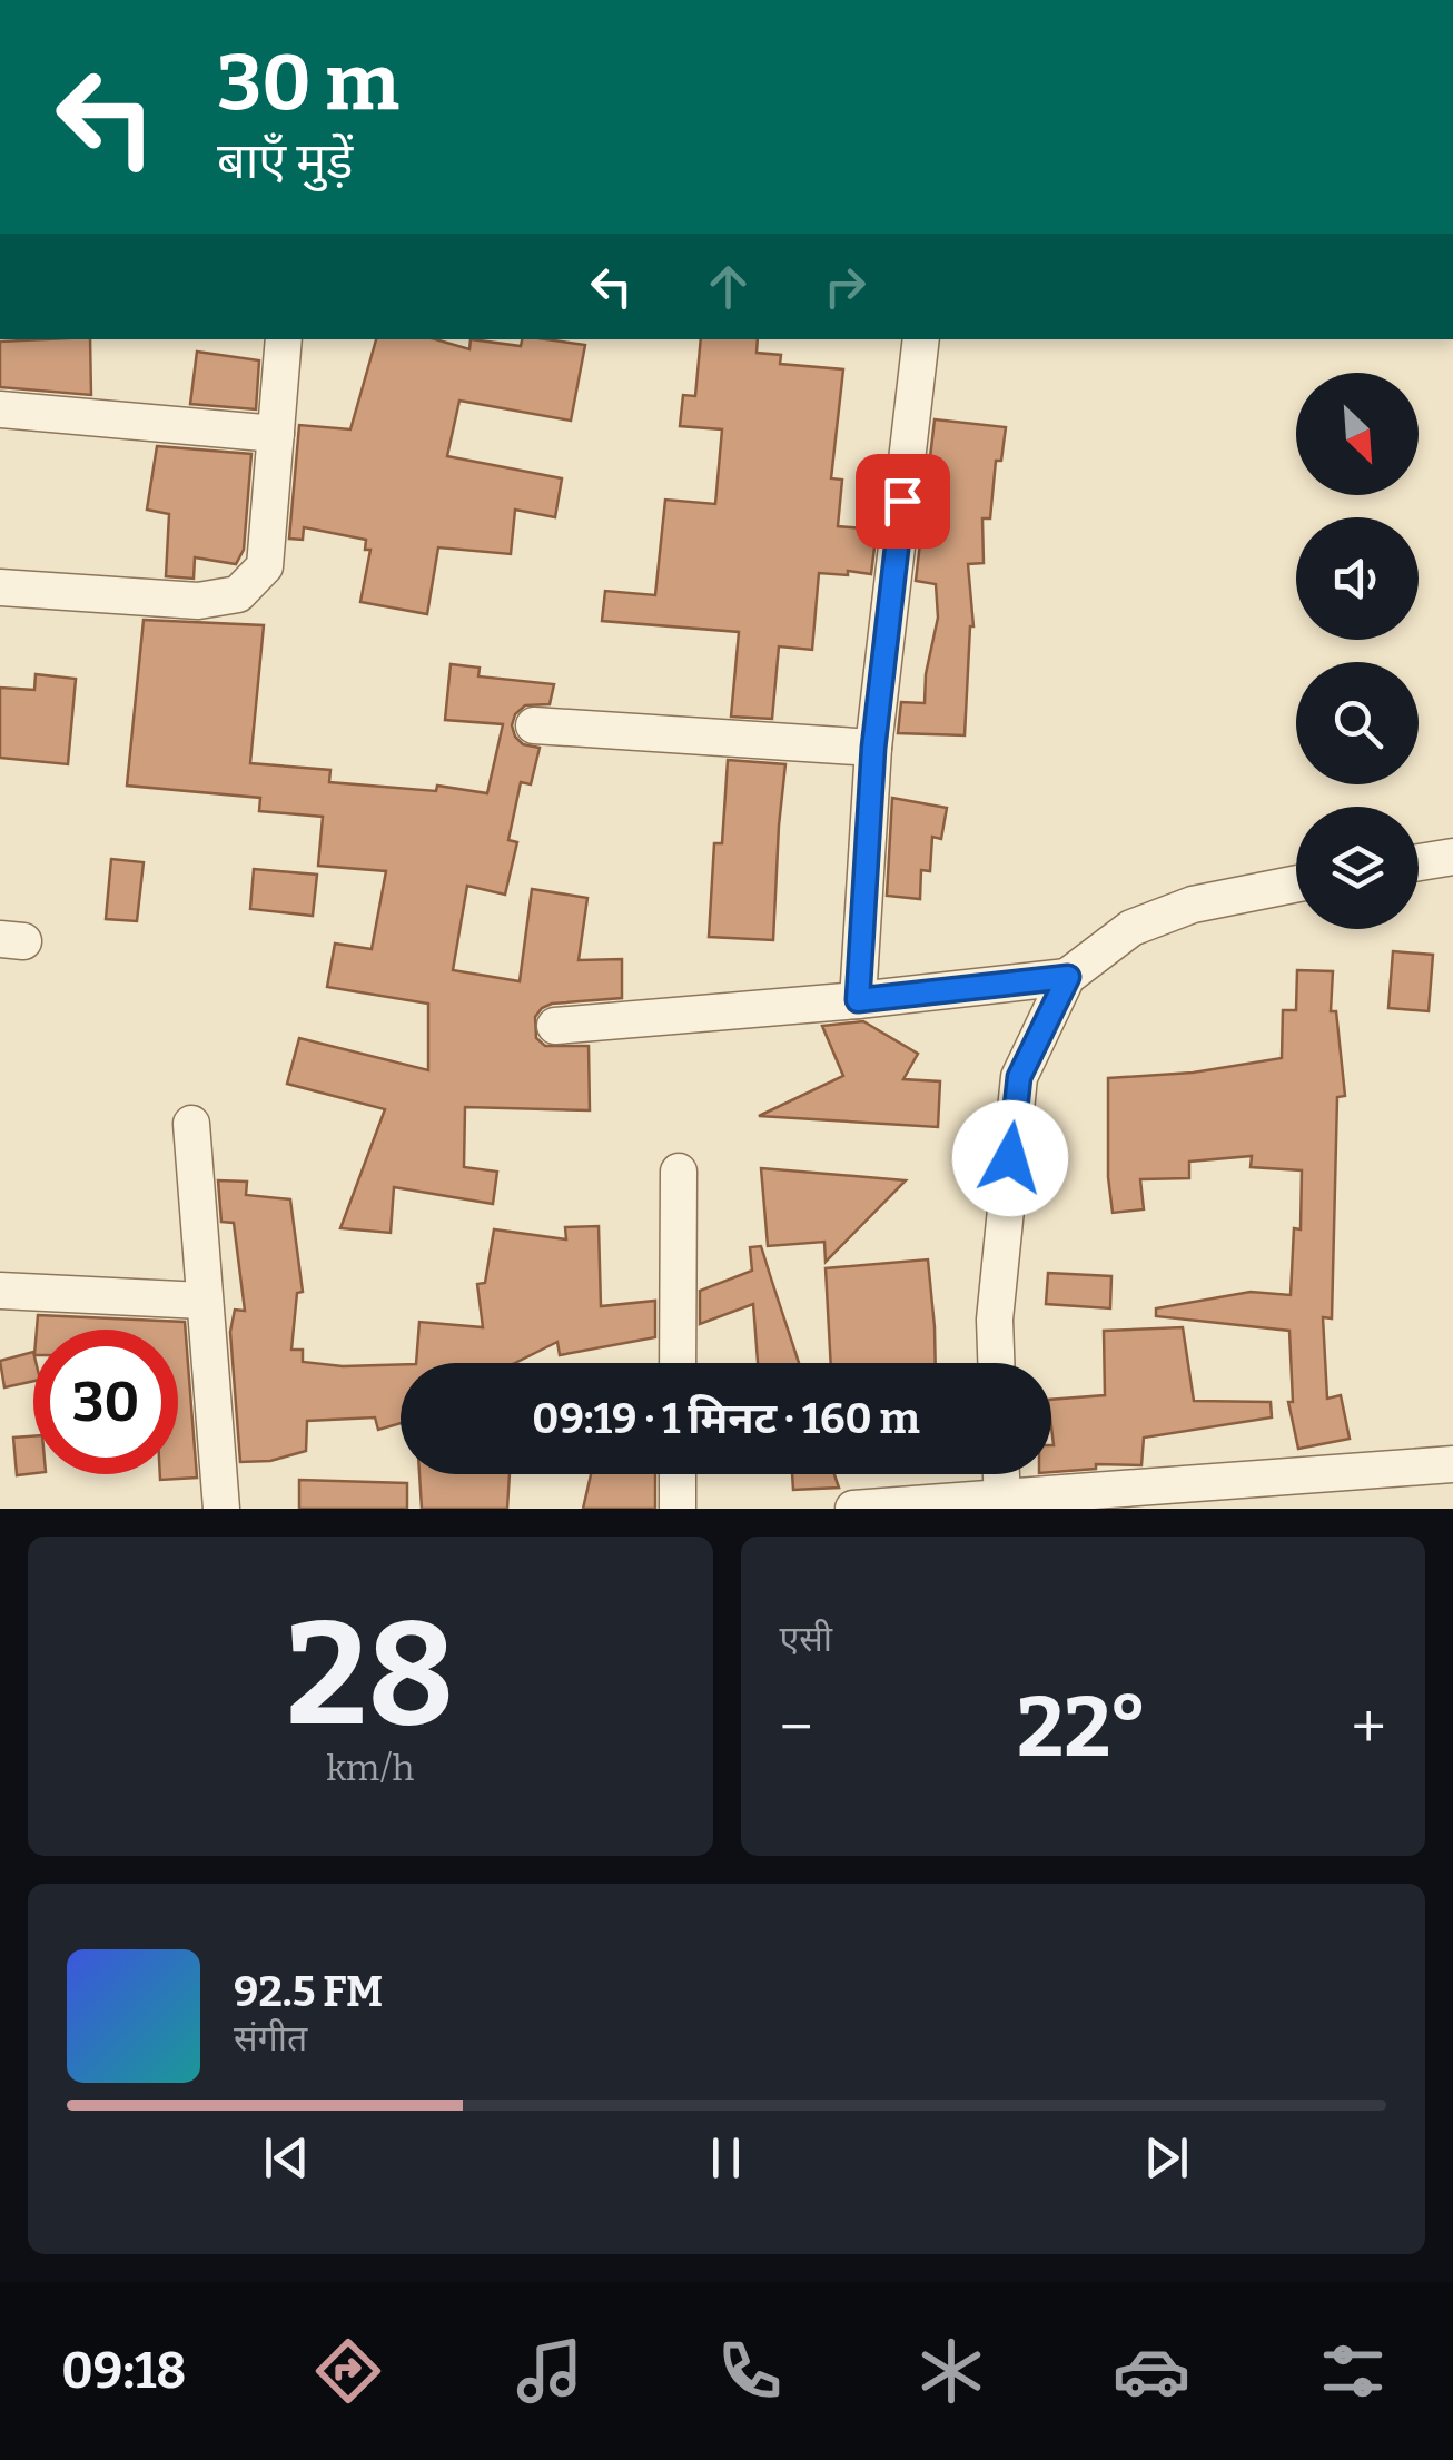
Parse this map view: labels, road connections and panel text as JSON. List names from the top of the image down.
{
  "north": "bottom right",
  "page": {
    "turn": ["30 m", "बाएँ मुड़ें"],
    "limit": "30",
    "trip": "09:19 · 1 मिनट · 160 m",
    "tile": [
      ["28", "km/h"],
      "एसी"
    ],
    "heat": ["−", "22°", "+"],
    "song": ["92.5 FM", "संगीत"],
    "tabs": "09:18"
  }
}
